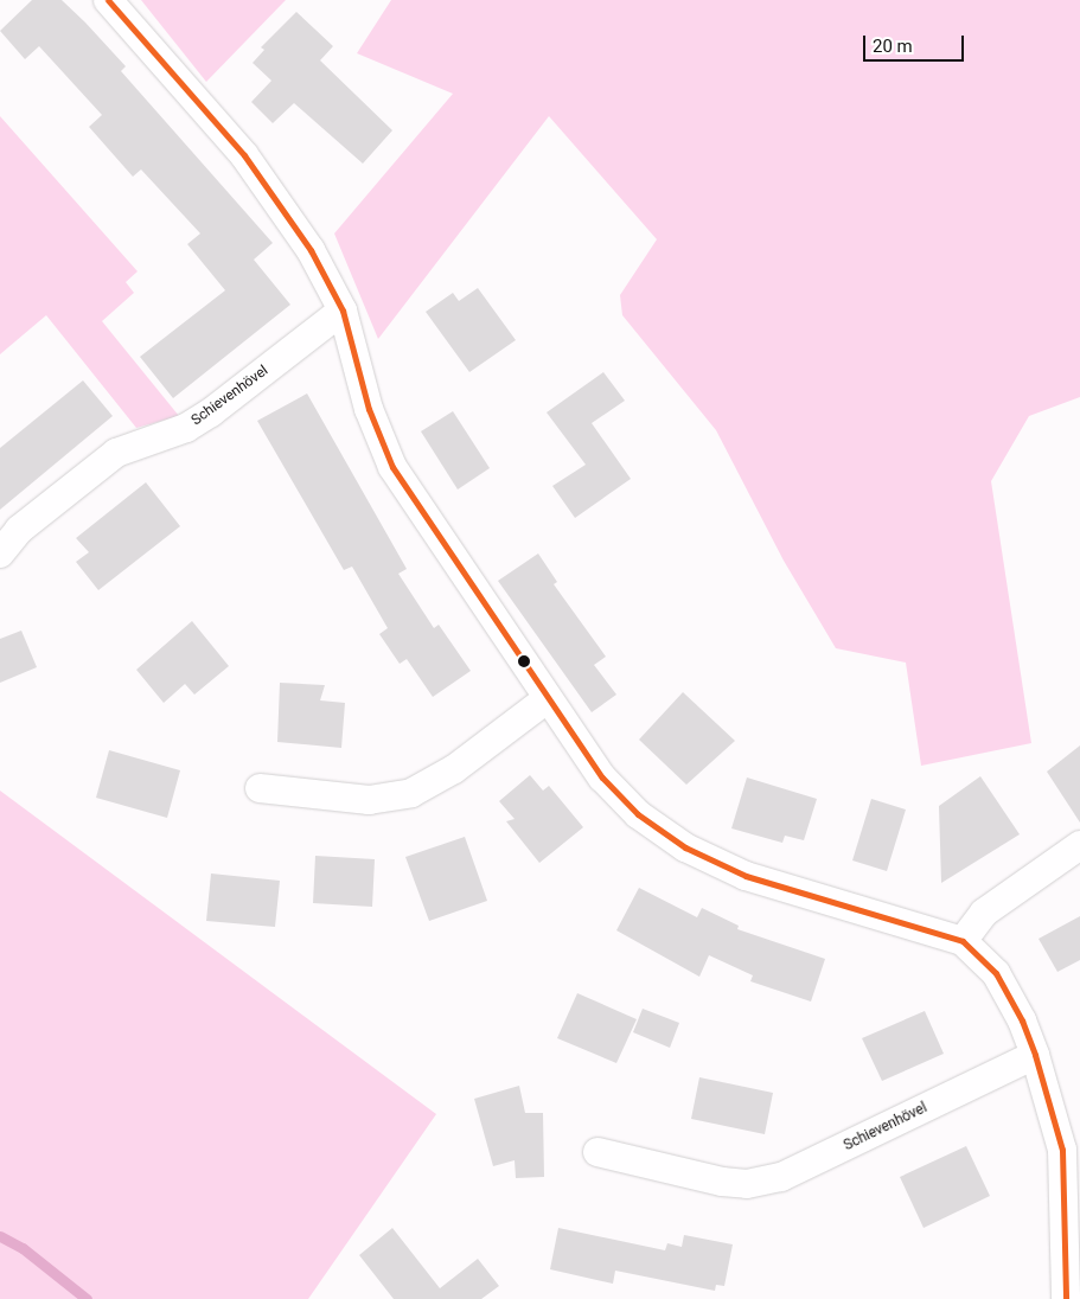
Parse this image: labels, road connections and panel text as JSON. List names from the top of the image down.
{
  "streets": {
    "street": ["Schievenhövel"]
  },
  "scale_bar": "20 m"
}
